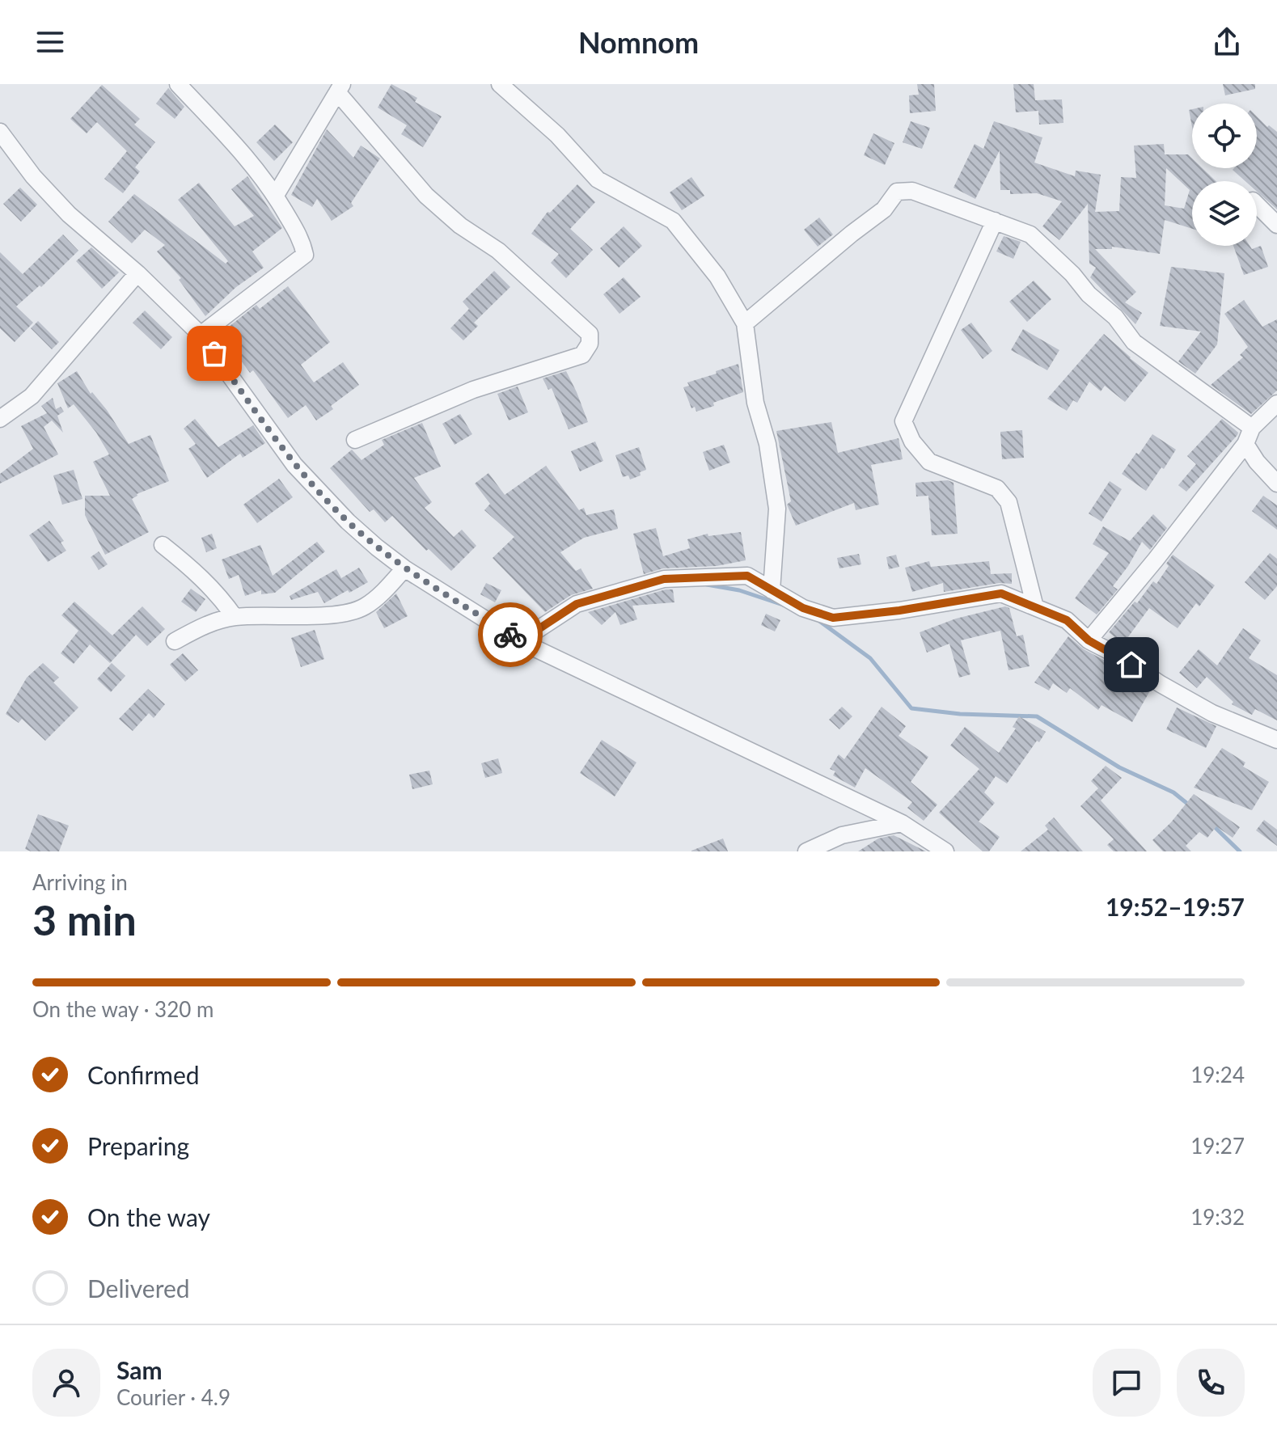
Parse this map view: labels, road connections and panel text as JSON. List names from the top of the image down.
{
  "page": {
    "header": "Nomnom",
    "heading": ["3 min", "Arriving in", "19:52–19:57"],
    "panel": ["Sam", "Courier · 4.9"],
    "bar": "On the way · 320 m",
    "list": [
      ["Confirmed", "19:24"],
      ["Preparing", "19:27"],
      ["On the way", "19:32"],
      "Delivered"
    ]
  }
}
